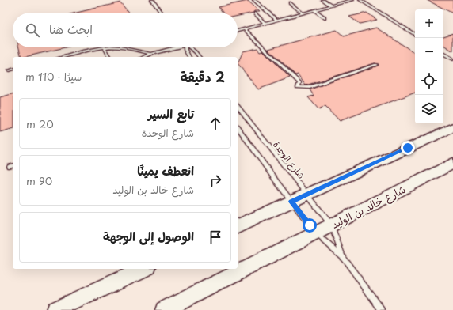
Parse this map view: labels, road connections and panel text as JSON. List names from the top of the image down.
{
  "streets": {
    "main road": ["شارع خالد بن الوليد"],
    "lane": ["شارع الوحدة"]
  },
  "crossings": [
    ["شارع الوحدة", "شارع خالد بن الوليد"]
  ],
  "page": {
    "map_buttons": ["+", "−"],
    "search": "ابحث هنا",
    "heading": ["2 دقيقة", "سيرًا · 110 m"],
    "list": [
      ["تابع السير", "شارع الوحدة", "20 m"],
      ["انعطف يمينًا", "شارع خالد بن الوليد", "90 m"],
      "الوصول إلى الوجهة"
    ]
  }
}
